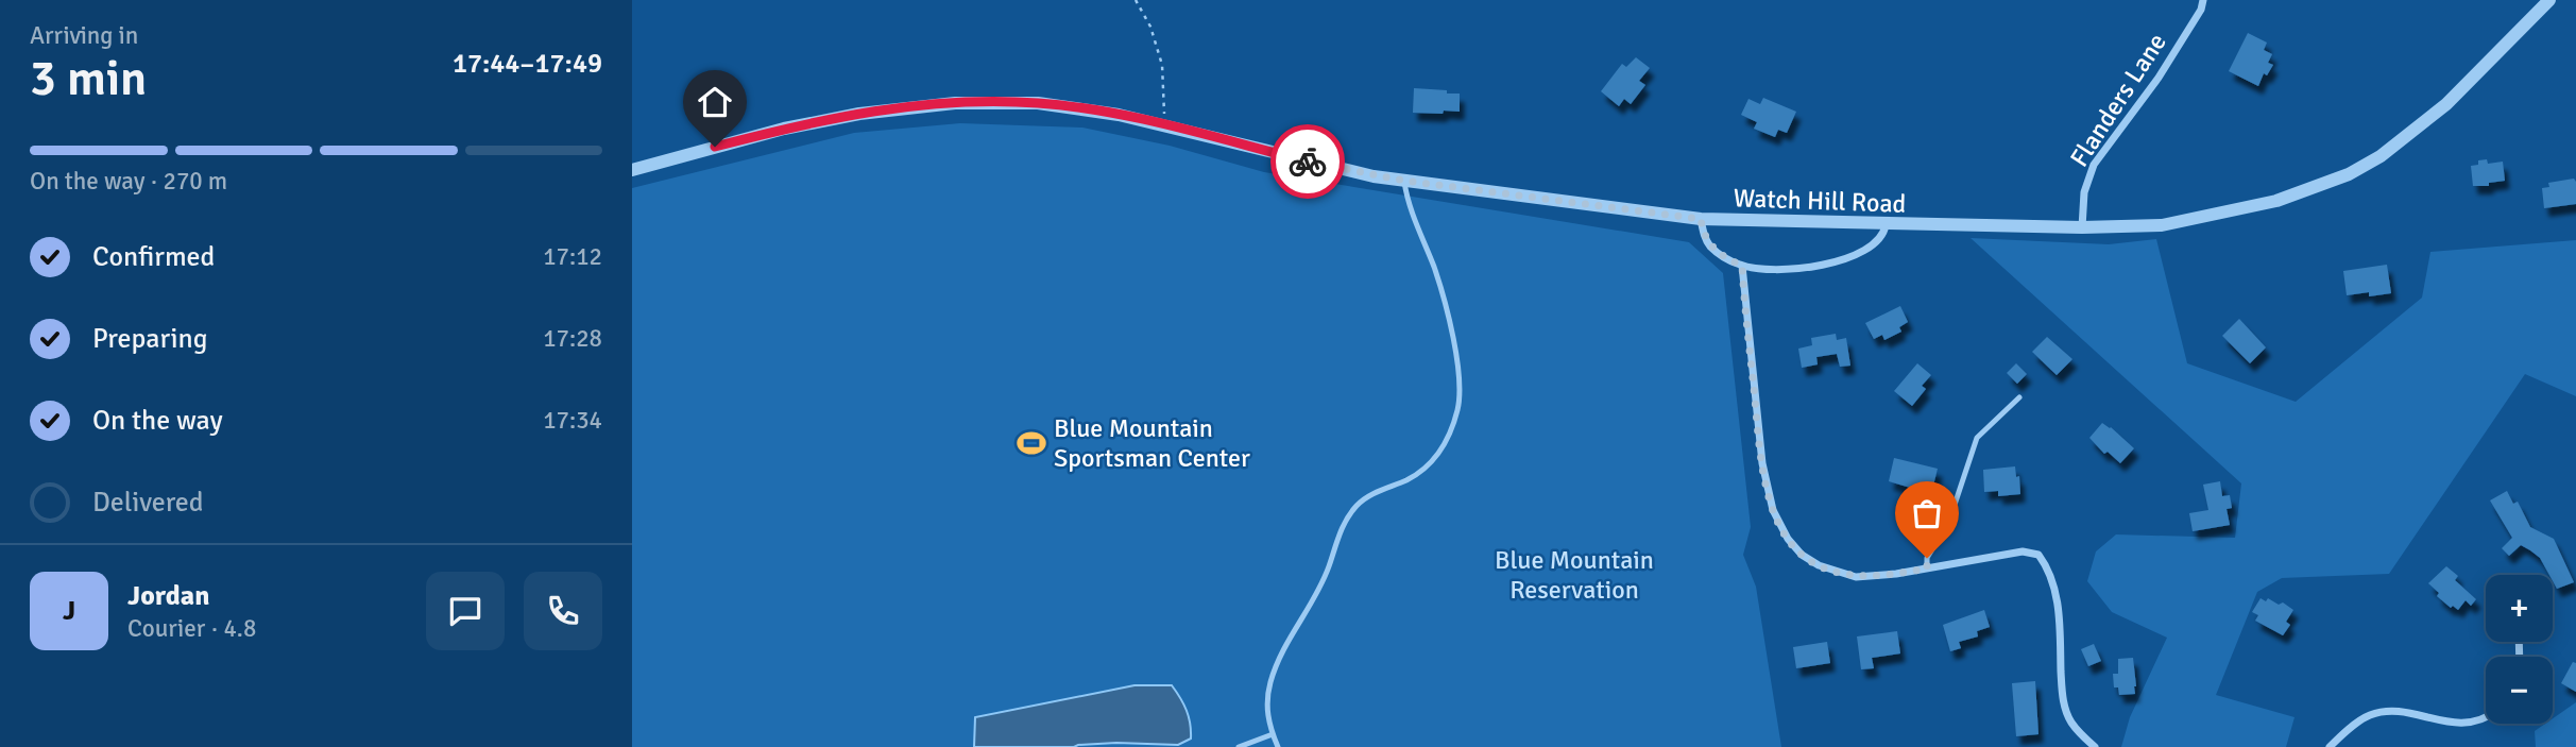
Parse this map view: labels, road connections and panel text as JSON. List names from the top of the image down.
{
  "streets": {
    "street": ["Flanders Lane", "Watch Hill Road"]
  },
  "crossings": [
    ["Flanders Lane", "Watch Hill Road"]
  ],
  "parks": ["Blue Mountain Reservation"],
  "places": {
    "sports": ["Blue Mountain Sportsman Center"]
  },
  "page": {
    "heading": ["3 min", "Arriving in", "17:44–17:49"],
    "panel": ["Jordan", "Courier · 4.8"],
    "bar": "On the way · 270 m",
    "list": [
      ["Confirmed", "17:12"],
      ["Preparing", "17:28"],
      ["On the way", "17:34"],
      "Delivered"
    ],
    "round": "J",
    "map_buttons": ["+", "−"]
  }
}
